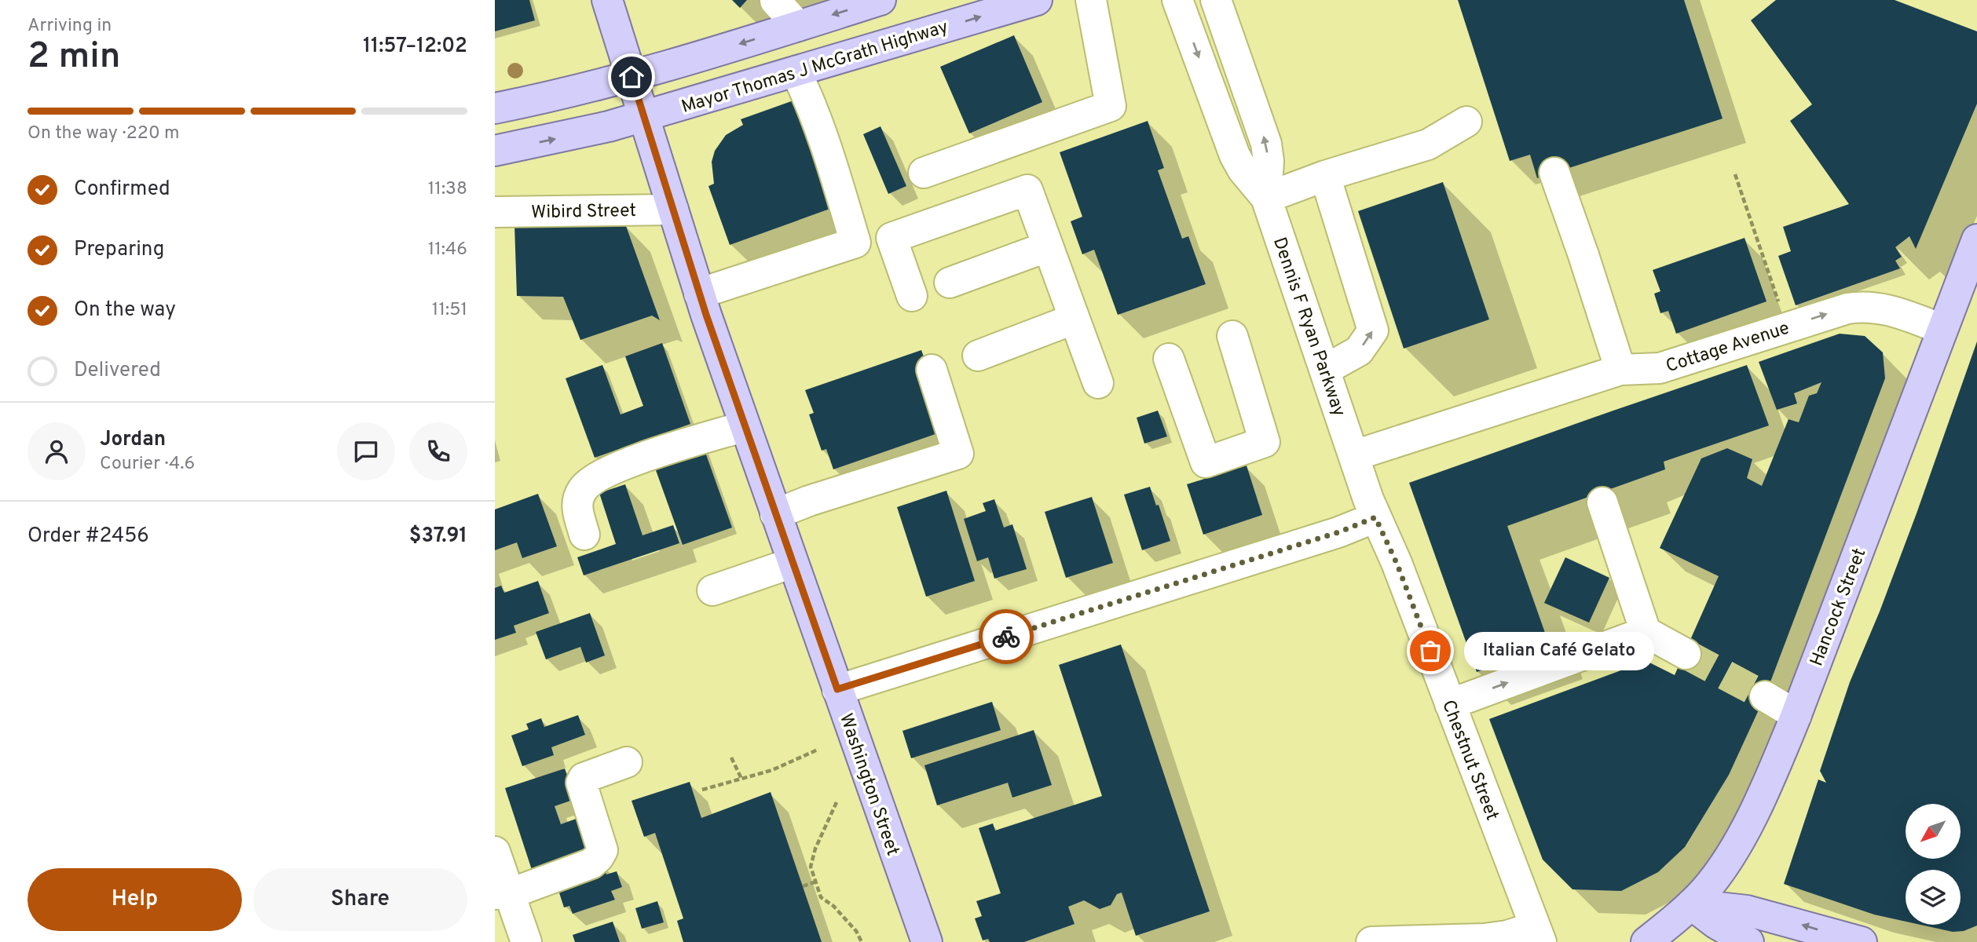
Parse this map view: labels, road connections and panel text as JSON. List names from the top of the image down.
{
  "streets": {
    "main road": ["Mayor Thomas J McGrath Highway", "Hancock Street", "Washington Street"],
    "street": [
      "Wibird Street",
      "Dennis F Ryan Parkway",
      "Cottage Avenue",
      "Chestnut Street"
    ]
  },
  "crossings": [
    ["Mayor Thomas J McGrath Highway", "Washington Street"],
    ["Wibird Street", "Washington Street"],
    ["Dennis F Ryan Parkway", "Cottage Avenue"],
    ["Dennis F Ryan Parkway", "Chestnut Street"],
    ["Cottage Avenue", "Hancock Street"],
    ["Cottage Avenue", "Chestnut Street"]
  ],
  "places": ["Italian Café Gelato"],
  "north": "bottom left",
  "page": {
    "heading": ["2 min", "Arriving in", "11:57–12:02"],
    "panel": [
      "Jordan",
      "Courier · 4.6",
      "Order #2456",
      "$37.91"
    ],
    "bar": "On the way · 220 m",
    "list": [
      ["Confirmed", "11:38"],
      ["Preparing", "11:46"],
      ["On the way", "11:51"],
      "Delivered"
    ],
    "bubble": "Italian Café Gelato",
    "buttons": ["Help", "Share"]
  }
}
